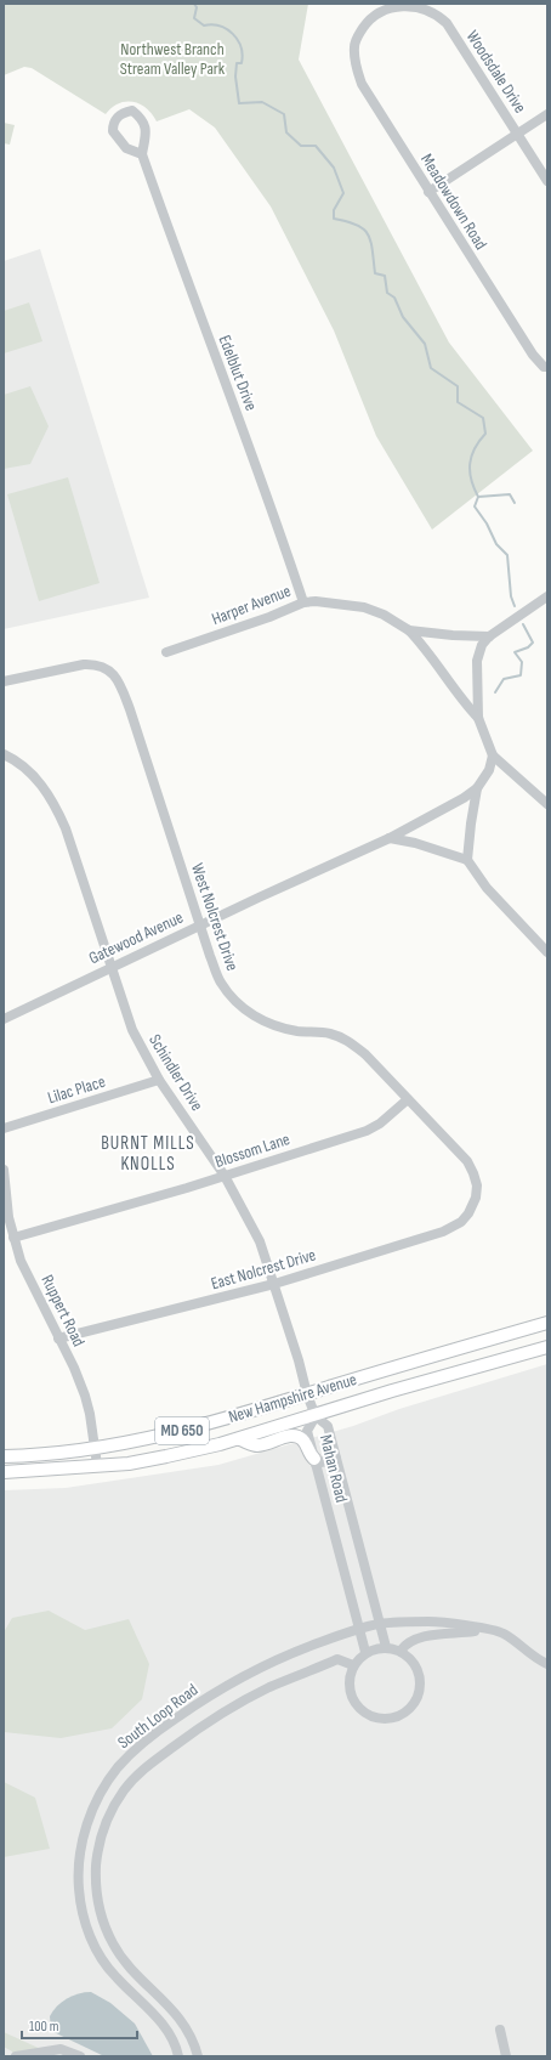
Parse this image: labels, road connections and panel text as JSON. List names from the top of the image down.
{
  "streets": {
    "main road": ["New Hampshire Avenue", "MD 650"],
    "street": [
      "Woodsdale Drive",
      "Meadowdown Road",
      "Edelblut Drive",
      "Harper Avenue",
      "West Nolcrest Drive",
      "Gatewood Avenue",
      "Schindler Drive",
      "Lilac Place",
      "Blossom Lane",
      "East Nolcrest Drive",
      "Ruppert Road",
      "Mahan Road",
      "South Loop Road"
    ]
  },
  "crossings": [
    ["Woodsdale Drive", "Meadowdown Road"],
    ["Edelblut Drive", "Harper Avenue"],
    ["West Nolcrest Drive", "Gatewood Avenue"],
    ["West Nolcrest Drive", "Blossom Lane"],
    ["West Nolcrest Drive", "East Nolcrest Drive"],
    ["Gatewood Avenue", "Schindler Drive"],
    ["Schindler Drive", "Lilac Place"],
    ["Schindler Drive", "Blossom Lane"],
    ["Schindler Drive", "East Nolcrest Drive"],
    ["Schindler Drive", "New Hampshire Avenue"],
    ["Schindler Drive", "Mahan Road"],
    ["Blossom Lane", "Ruppert Road"],
    ["East Nolcrest Drive", "Ruppert Road"],
    ["Ruppert Road", "New Hampshire Avenue"],
    ["New Hampshire Avenue", "Mahan Road"],
    ["Mahan Road", "South Loop Road"]
  ],
  "districts": ["BURNT MILLS KNOLLS"],
  "parks": ["Northwest Branch Stream Valley Park"],
  "scale_bar": "100 m"
}
